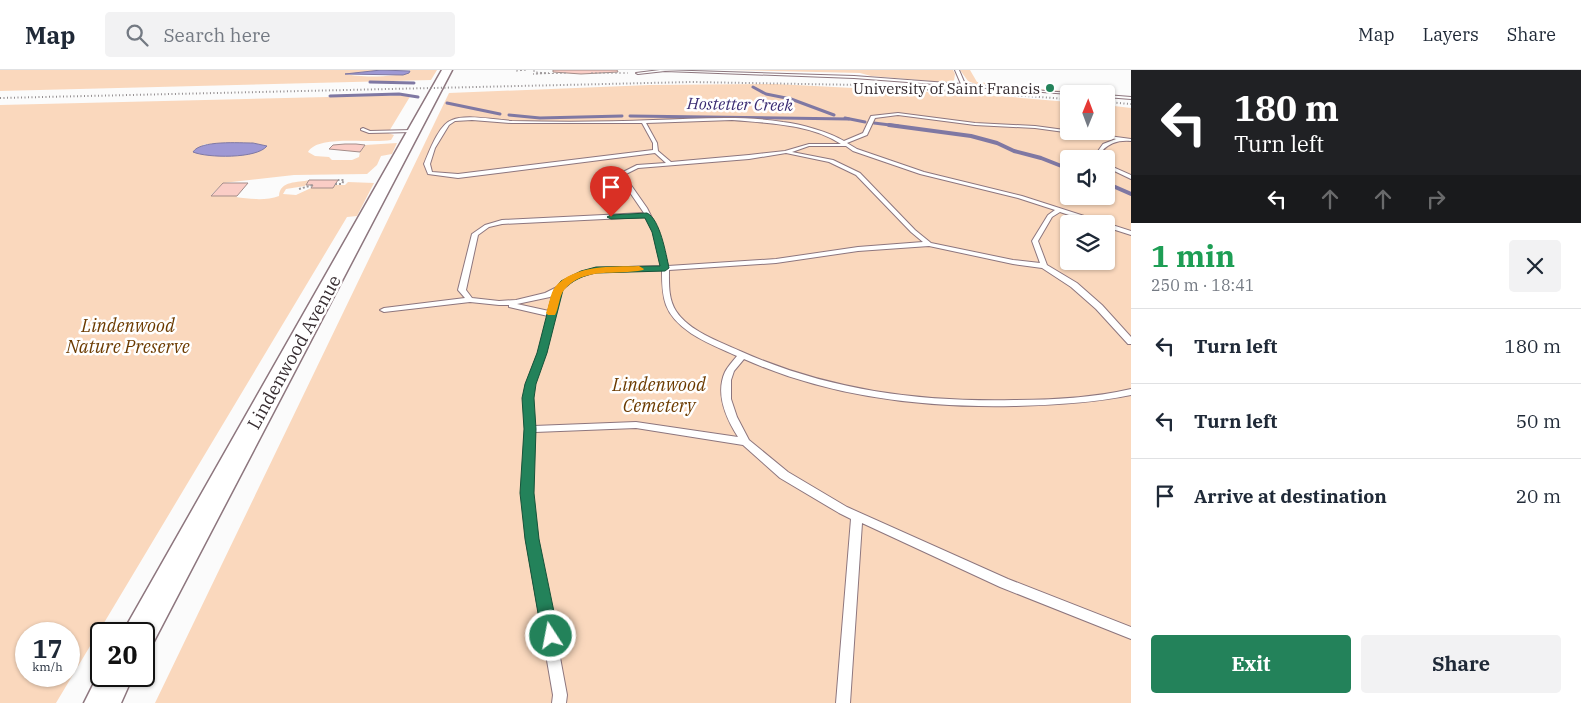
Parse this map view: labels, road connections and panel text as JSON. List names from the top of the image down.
{
  "streets": {
    "street": ["Lindenwood Avenue"]
  },
  "water": ["Hostetter Creek"],
  "parks": ["Lindenwood Nature Preserve", "Lindenwood Cemetery"],
  "places": ["University of Saint Francis"],
  "north": "top",
  "page": {
    "header": "Map",
    "search": "Search here",
    "nav": ["Map", "Layers", "Share"],
    "turn": ["180 m", "Turn left"],
    "heading": ["1 min", "250 m · 18:41"],
    "list": [
      {
        "name": "Turn left",
        "value": "180 m"
      },
      {
        "name": "Turn left",
        "value": "50 m"
      },
      {
        "name": "Arrive at destination",
        "value": "20 m"
      }
    ],
    "speed": "17 km/h",
    "limit": "20",
    "buttons": ["Exit", "Share"]
  }
}
